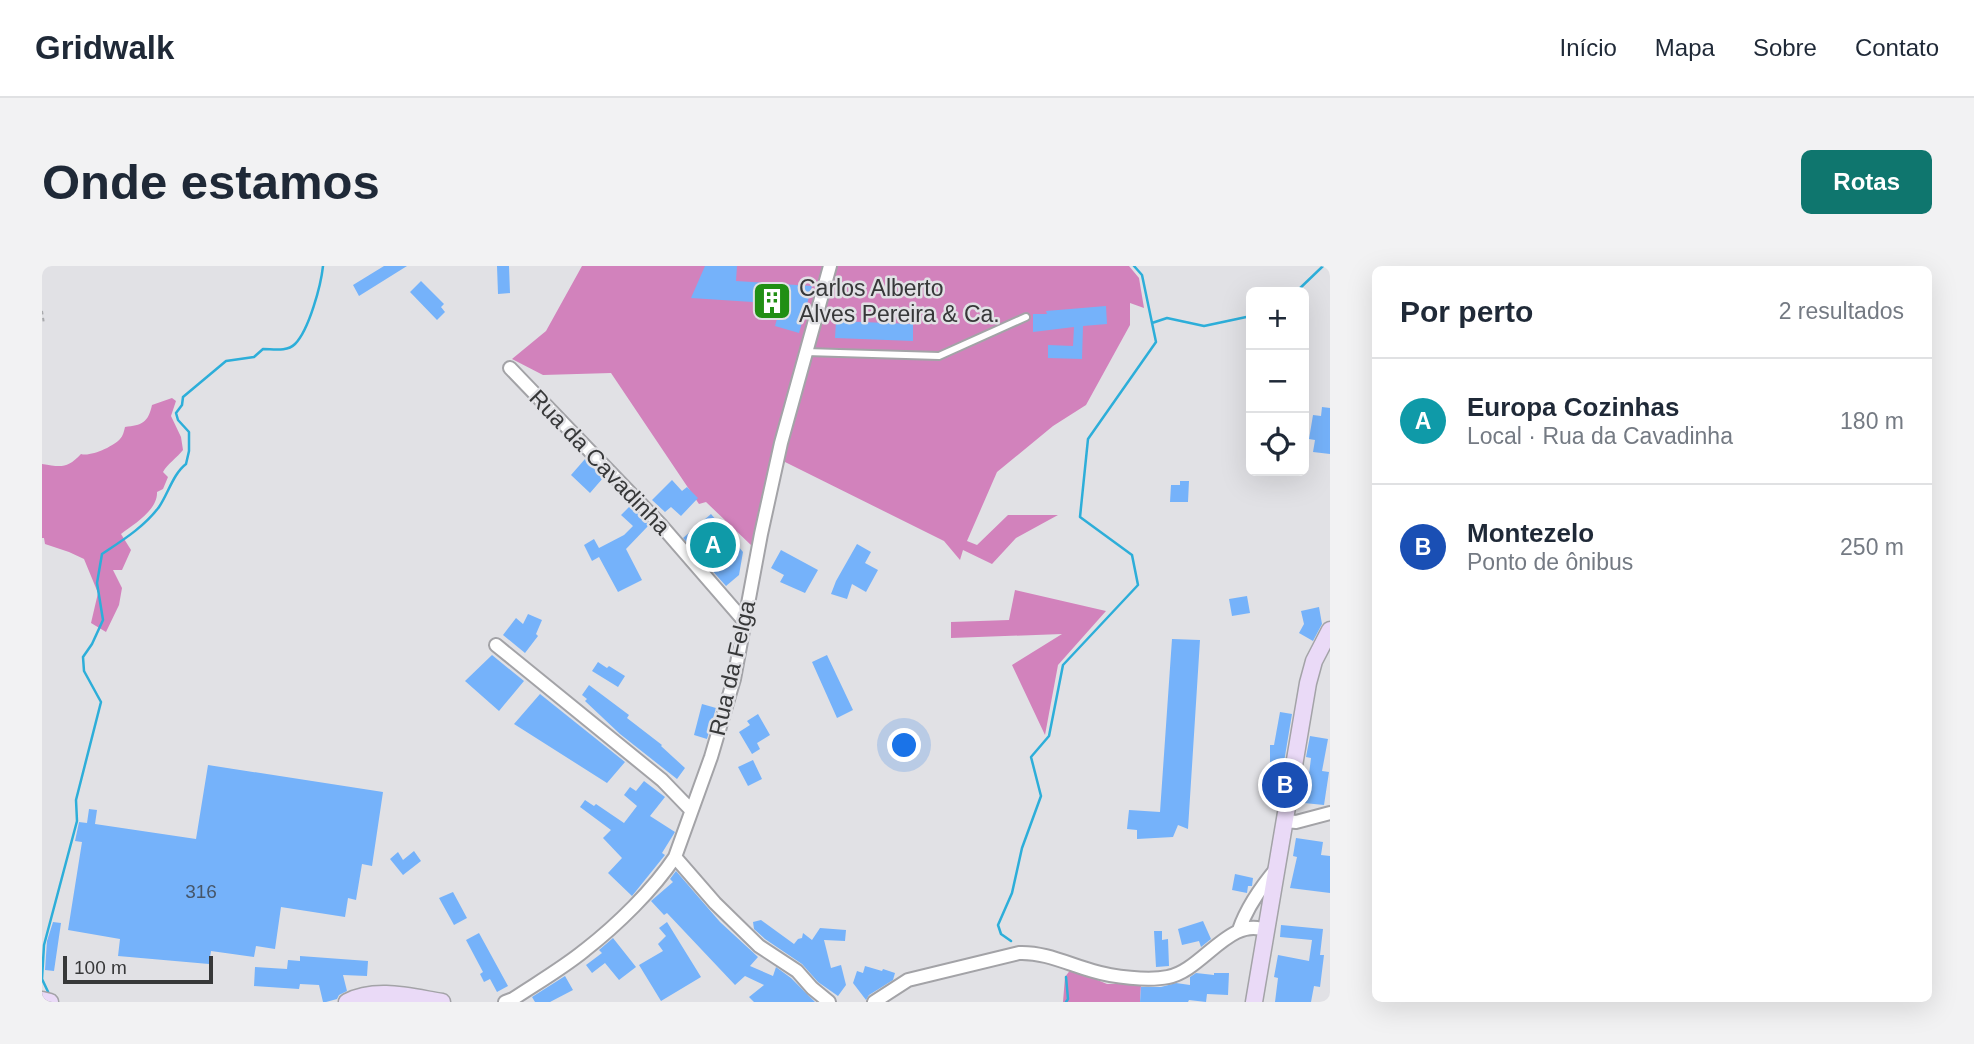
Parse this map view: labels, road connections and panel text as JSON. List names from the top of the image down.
{
  "streets": {
    "street": ["Rua da Cavadinha", "Rua da Felga"]
  },
  "crossings": [
    ["Rua da Cavadinha", "Rua da Felga"]
  ],
  "places": {
    "building": ["Carlos Alberto Alves Pereira & Ca."]
  },
  "house_numbers": ["316"],
  "scale_bar": "100 m",
  "page": {
    "header": "Gridwalk",
    "nav": [
      "Início",
      "Mapa",
      "Sobre",
      "Contato"
    ],
    "buttons": "Rotas",
    "title": "Onde estamos",
    "heading": ["Por perto", "2 resultados"],
    "map_buttons": ["+", "−"],
    "list": [
      {
        "mark": "A",
        "name": "Europa Cozinhas",
        "note": "Local · Rua da Cavadinha",
        "value": "180 m"
      },
      {
        "mark": "B",
        "name": "Montezelo",
        "note": "Ponto de ônibus",
        "value": "250 m"
      }
    ],
    "pins": ["A", "B"],
    "scale": "100 m"
  }
}
